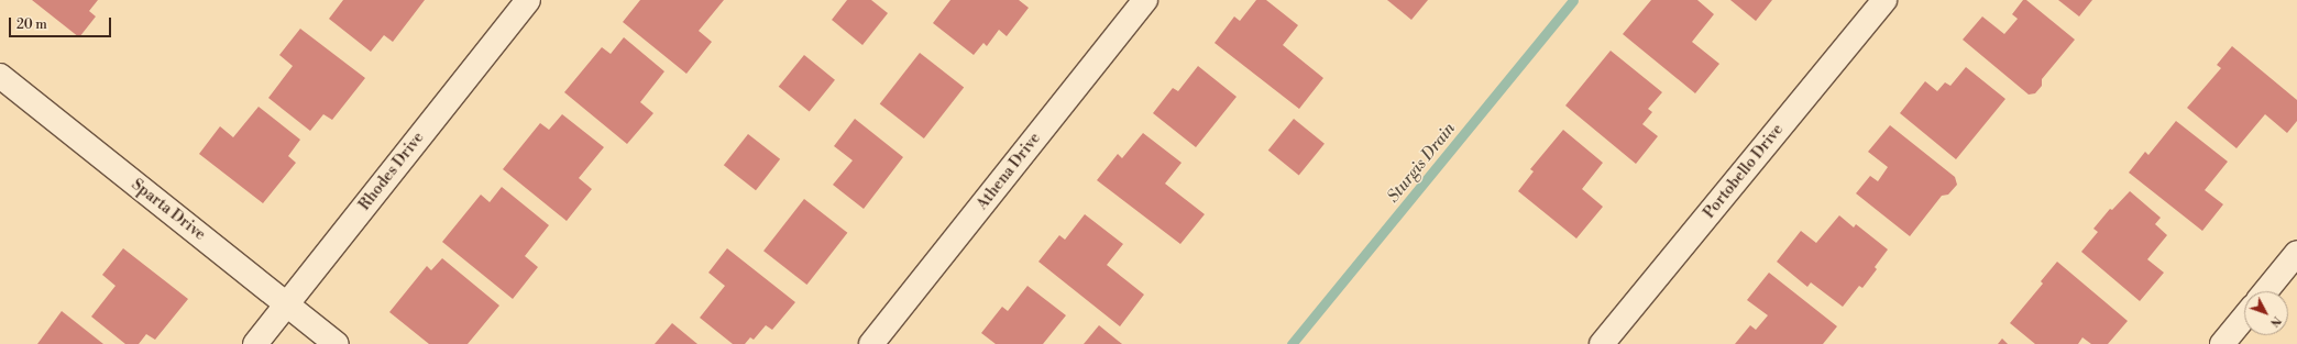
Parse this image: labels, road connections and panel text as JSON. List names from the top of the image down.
{
  "streets": {
    "street": [
      "Rhodes Drive",
      "Athena Drive",
      "Portobello Drive",
      "Sparta Drive"
    ]
  },
  "crossings": [
    ["Rhodes Drive", "Sparta Drive"]
  ],
  "water": ["Sturgis Drain"],
  "scale_bar": "20 m",
  "north": "bottom right"
}
